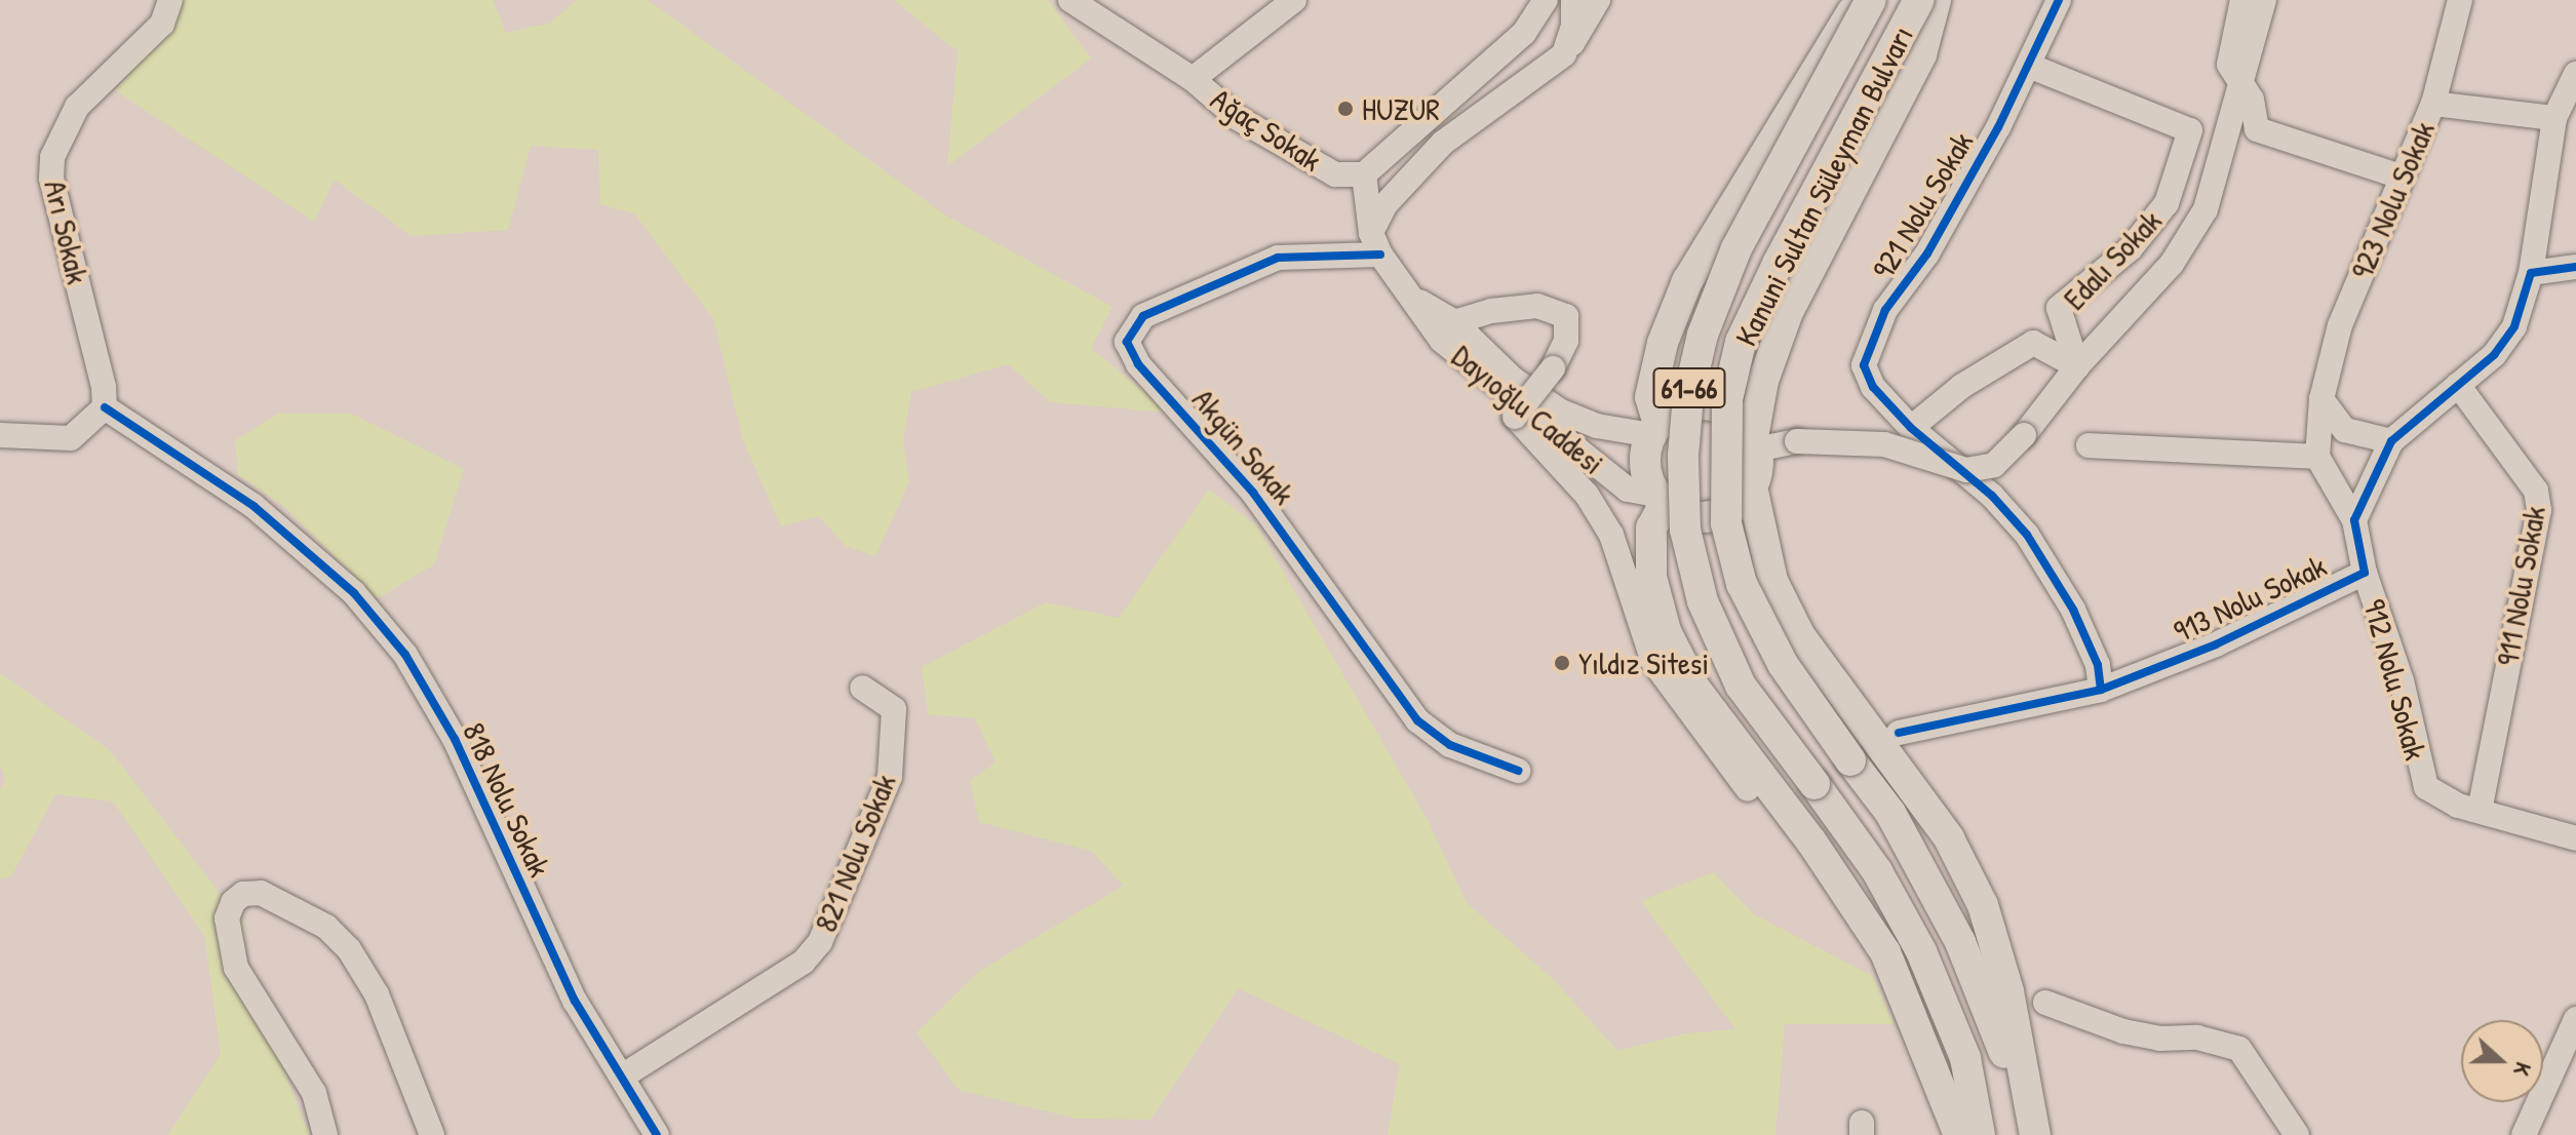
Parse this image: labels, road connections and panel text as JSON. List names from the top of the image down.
{
  "streets": {
    "main road": ["Kanuni Sultan Süleyman Bulvarı", "61-66"],
    "street": [
      "Ağaç Sokak",
      "923 Nolu Sokak",
      "921 Nolu Sokak",
      "Arı Sokak",
      "Edalı Sokak",
      "Dayıoğlu Caddesi",
      "Akgün Sokak",
      "911 Nolu Sokak",
      "913 Nolu Sokak",
      "912 Nolu Sokak",
      "818 Nolu Sokak",
      "821 Nolu Sokak"
    ]
  },
  "crossings": [
    ["Ağaç Sokak", "Dayıoğlu Caddesi"],
    ["Ağaç Sokak", "Akgün Sokak"],
    ["921 Nolu Sokak", "Edalı Sokak"],
    ["Arı Sokak", "818 Nolu Sokak"],
    ["61-66", "Dayıoğlu Caddesi"],
    ["Dayıoğlu Caddesi", "Akgün Sokak"],
    ["911 Nolu Sokak", "912 Nolu Sokak"],
    ["913 Nolu Sokak", "912 Nolu Sokak"],
    ["818 Nolu Sokak", "821 Nolu Sokak"]
  ],
  "places": ["HUZUR", "Yıldız Sitesi"],
  "north": "right"
}
